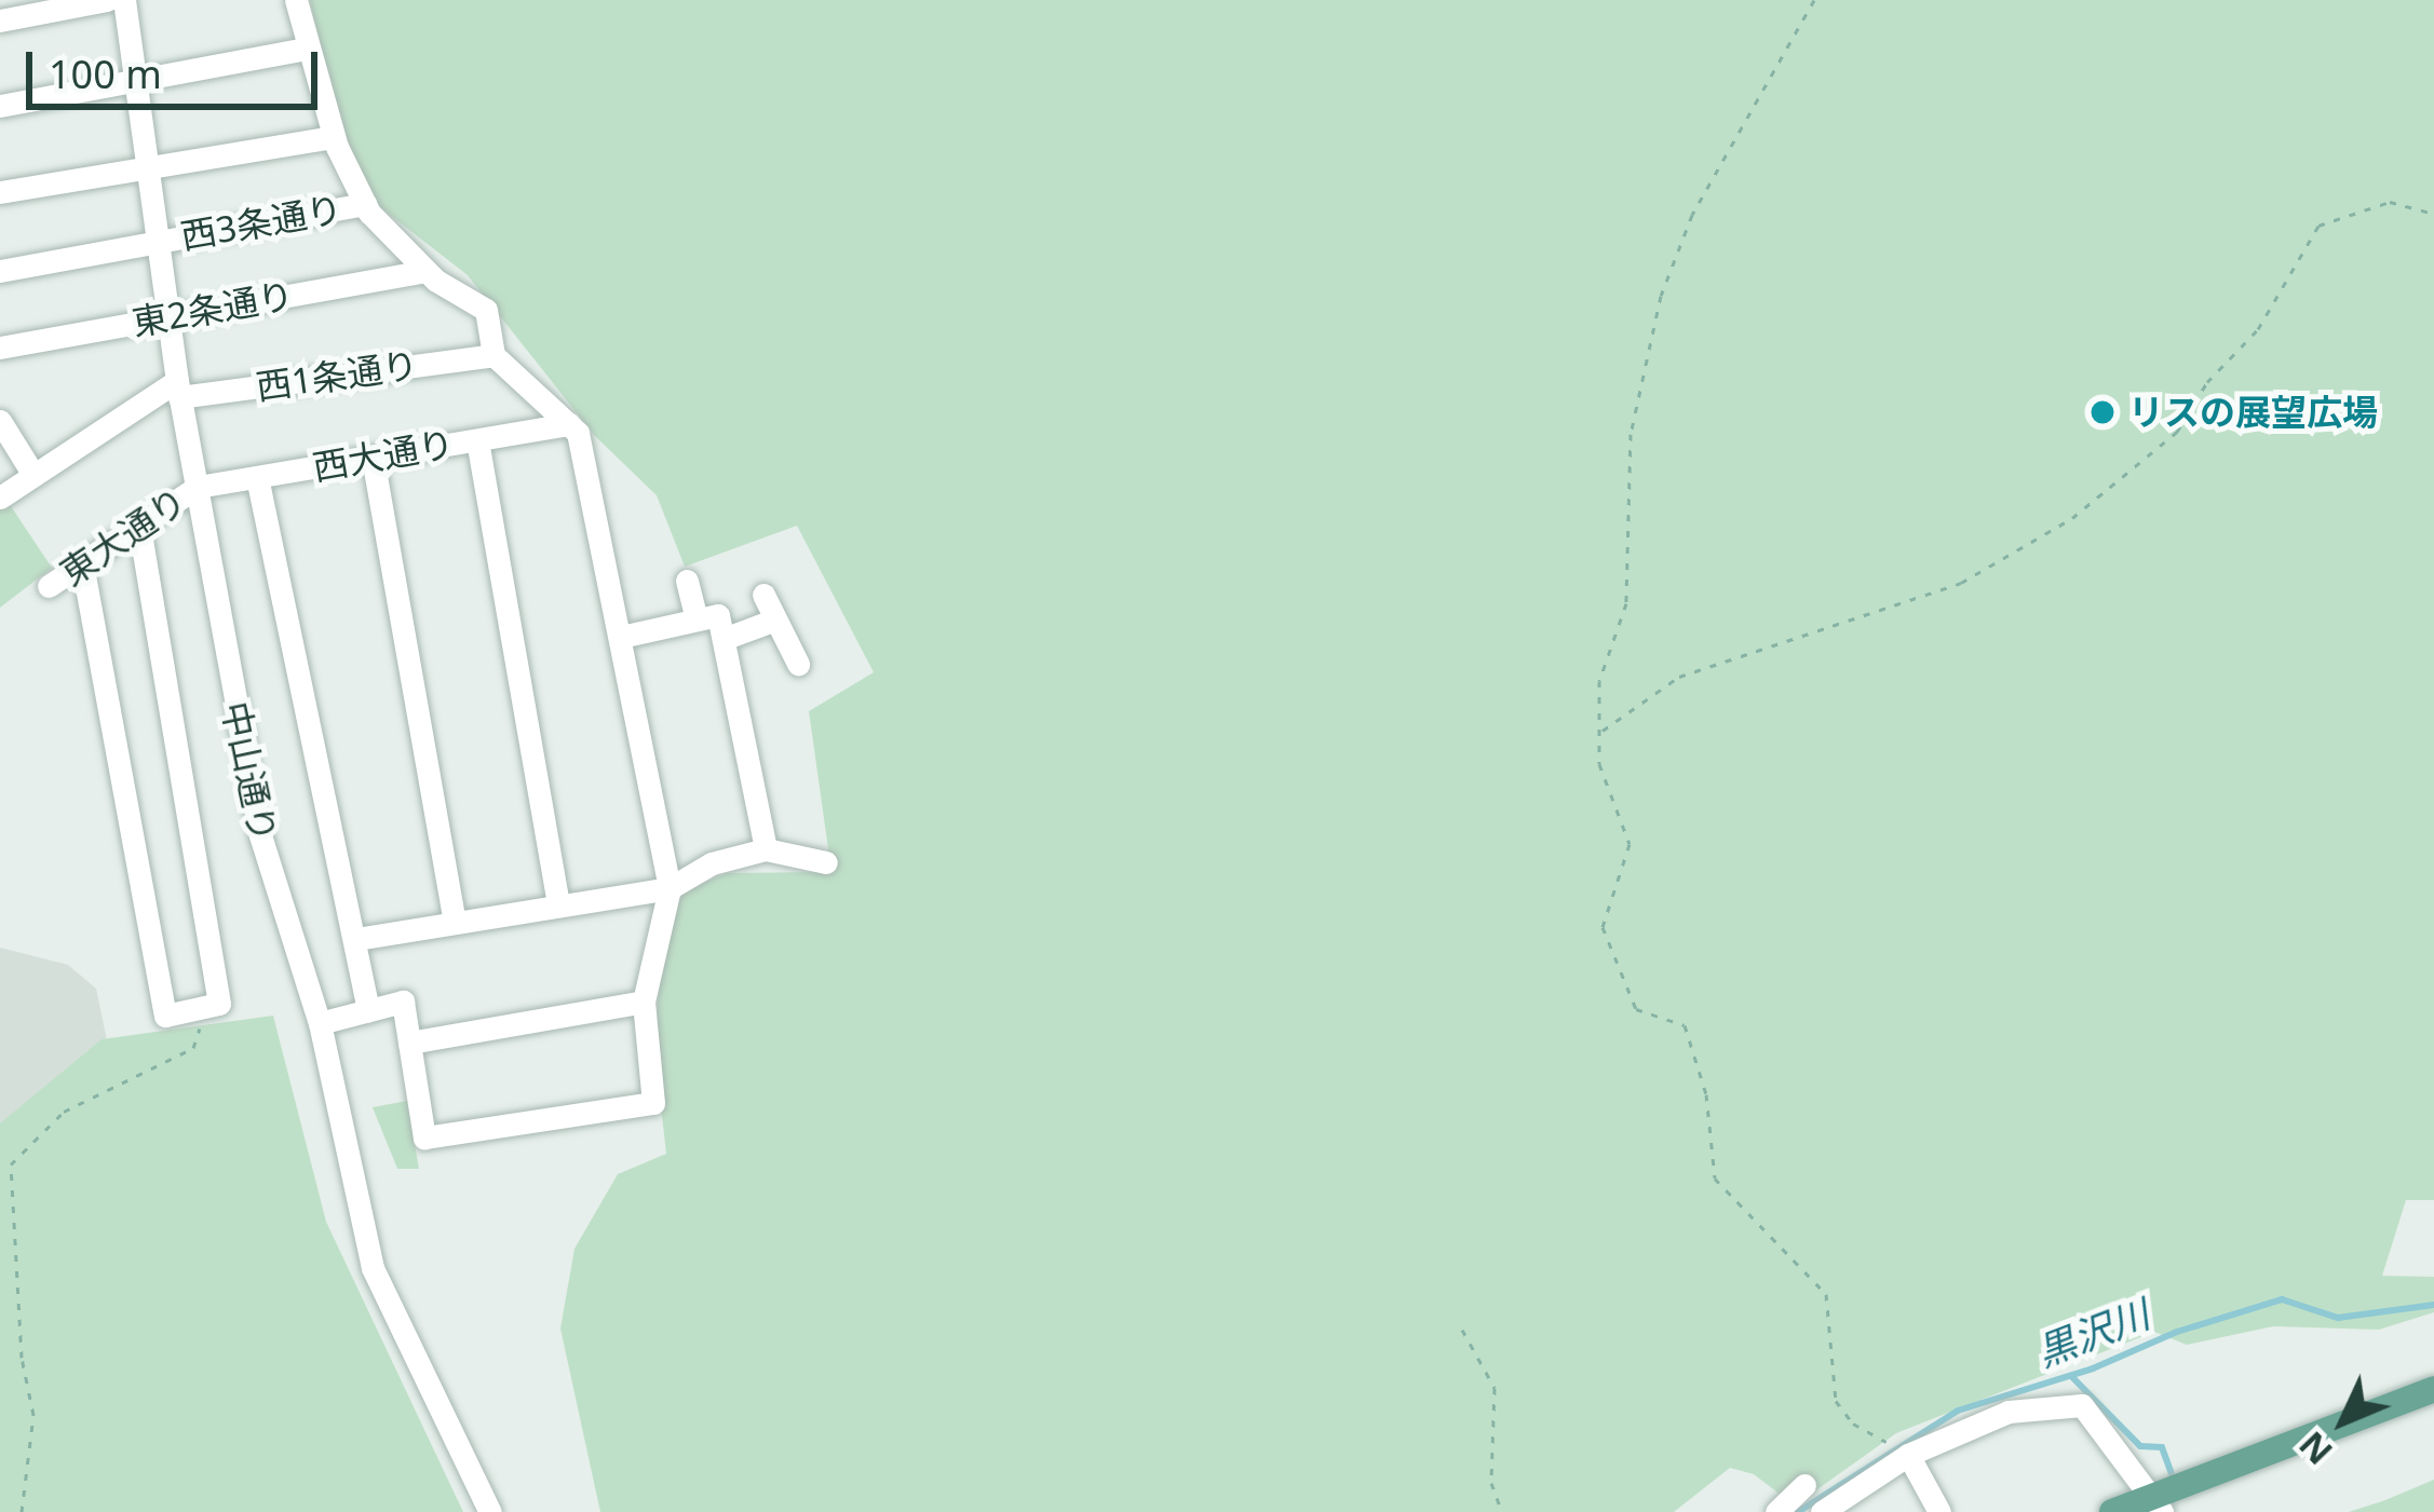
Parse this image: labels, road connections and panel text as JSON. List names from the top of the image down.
{
  "streets": {
    "street": [
      "西3条通り",
      "東2条通り",
      "西1条通り",
      "西大通り",
      "東大通り",
      "中山通り"
    ]
  },
  "crossings": [
    ["西3条通り", "中山通り"],
    ["東2条通り", "中山通り"],
    ["西1条通り", "中山通り"],
    ["西大通り", "東大通り"],
    ["西大通り", "中山通り"],
    ["東大通り", "中山通り"]
  ],
  "water": ["黒沢川"],
  "places": ["リスの展望広場"],
  "scale_bar": "100 m",
  "north": "bottom left"
}
